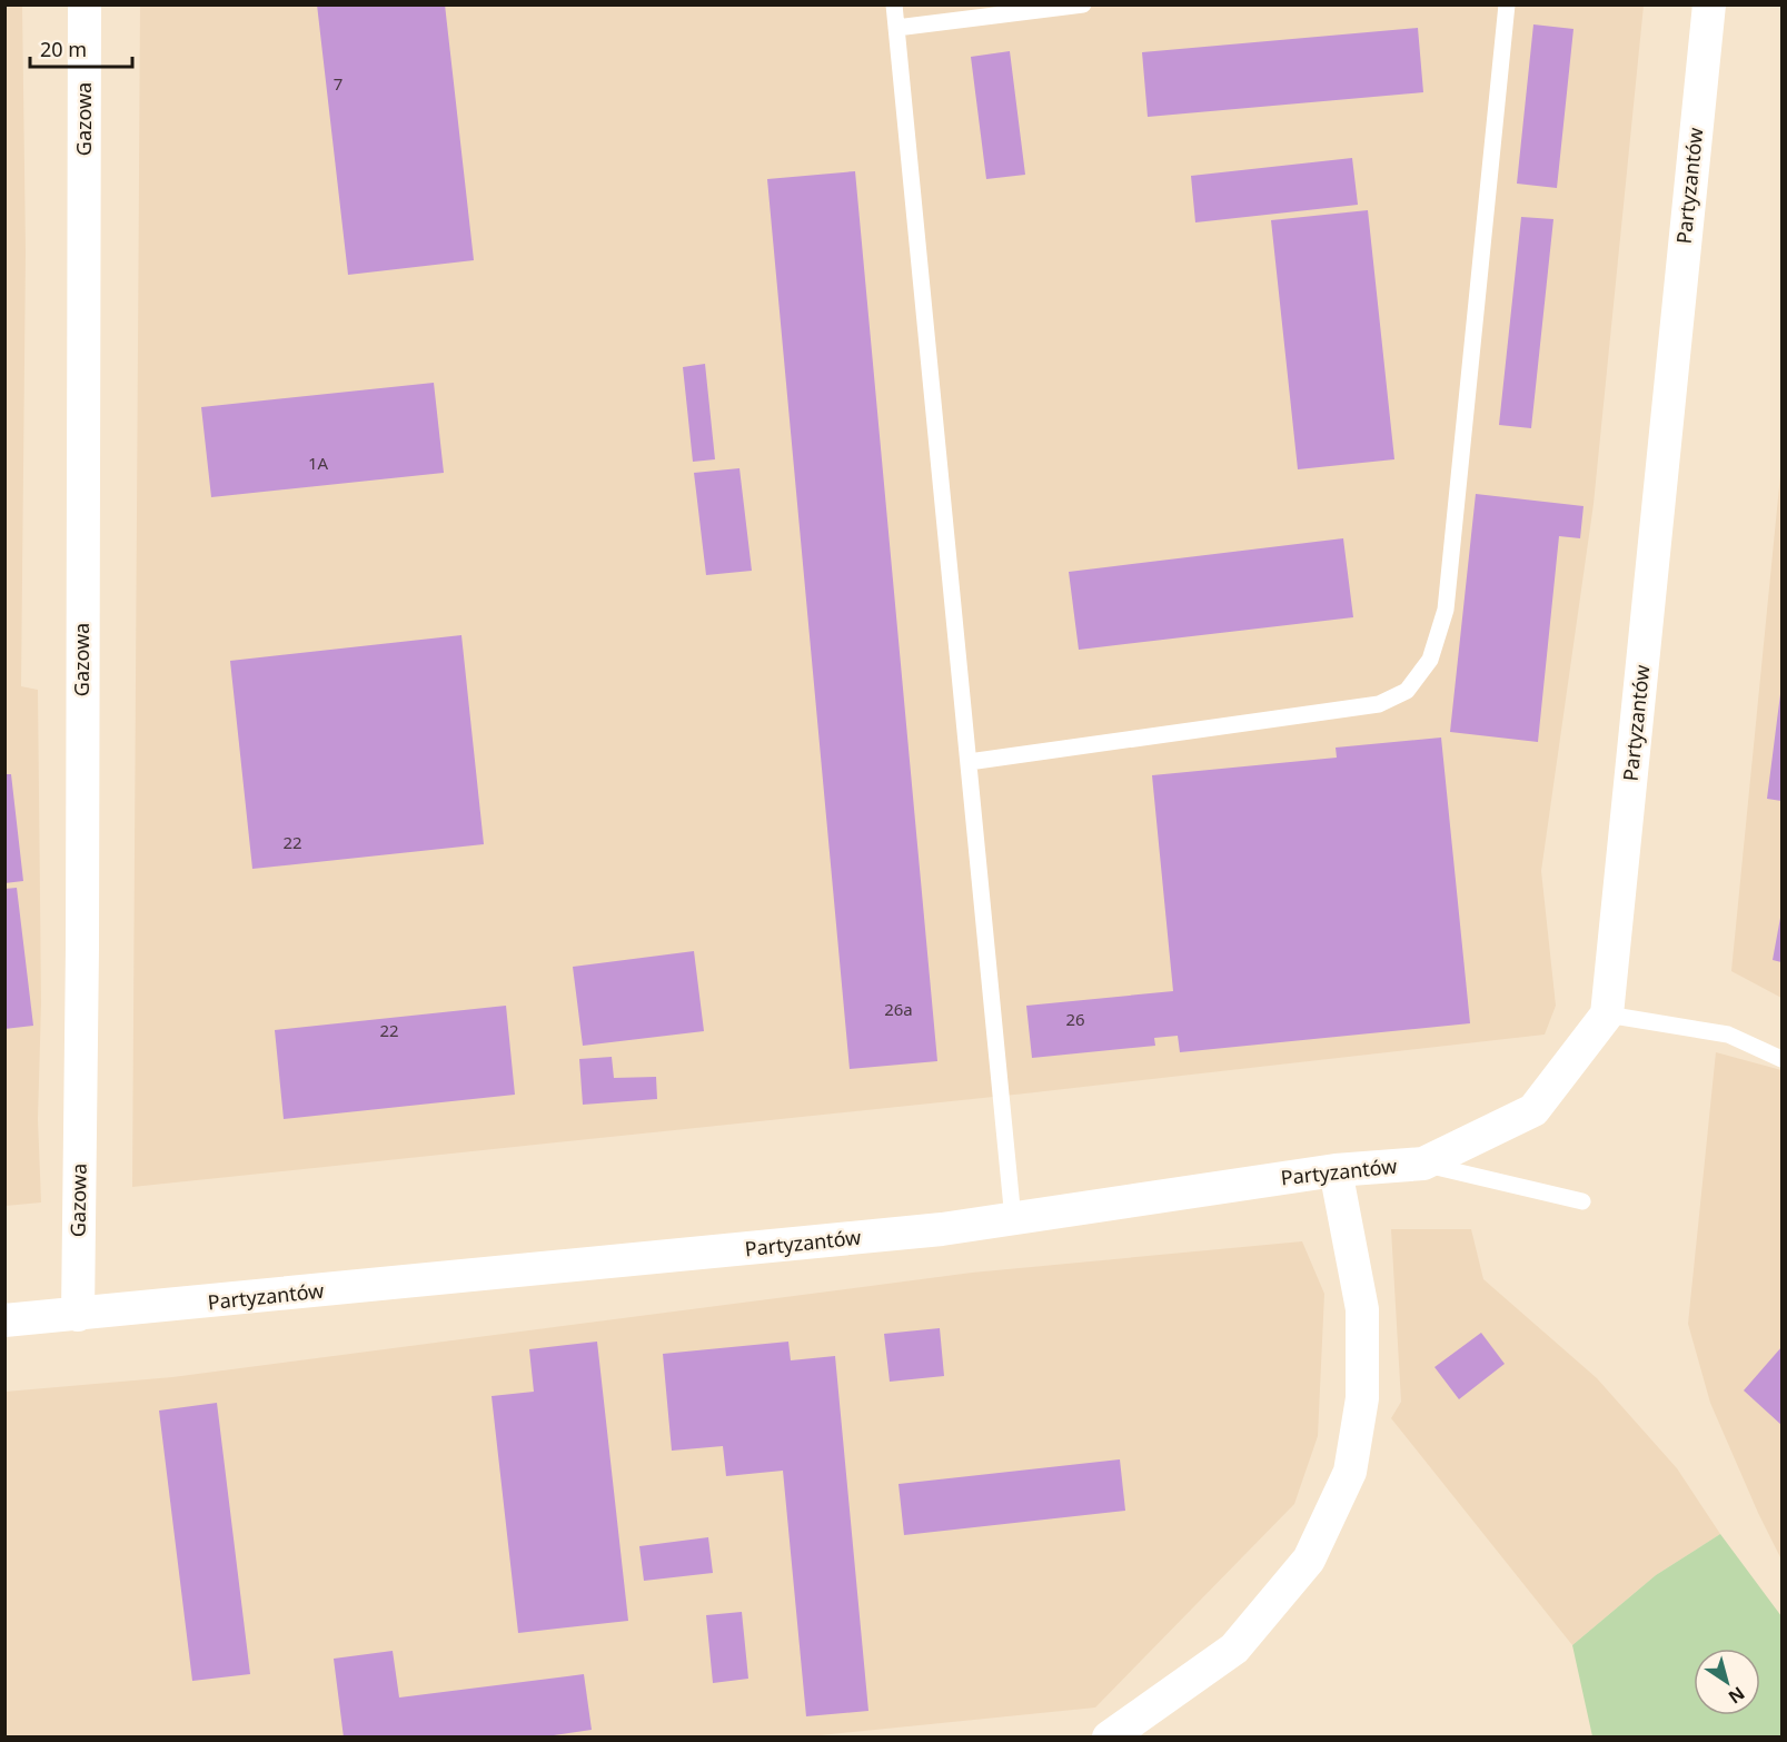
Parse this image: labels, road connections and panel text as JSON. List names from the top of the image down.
{
  "streets": {
    "street": ["Gazowa", "Partyzantów"]
  },
  "crossings": [
    ["Gazowa", "Partyzantów"]
  ],
  "house_numbers": [
    "7",
    "1A",
    "22",
    "26a",
    "26",
    "22"
  ],
  "scale_bar": "20 m",
  "north": "bottom right"
}
